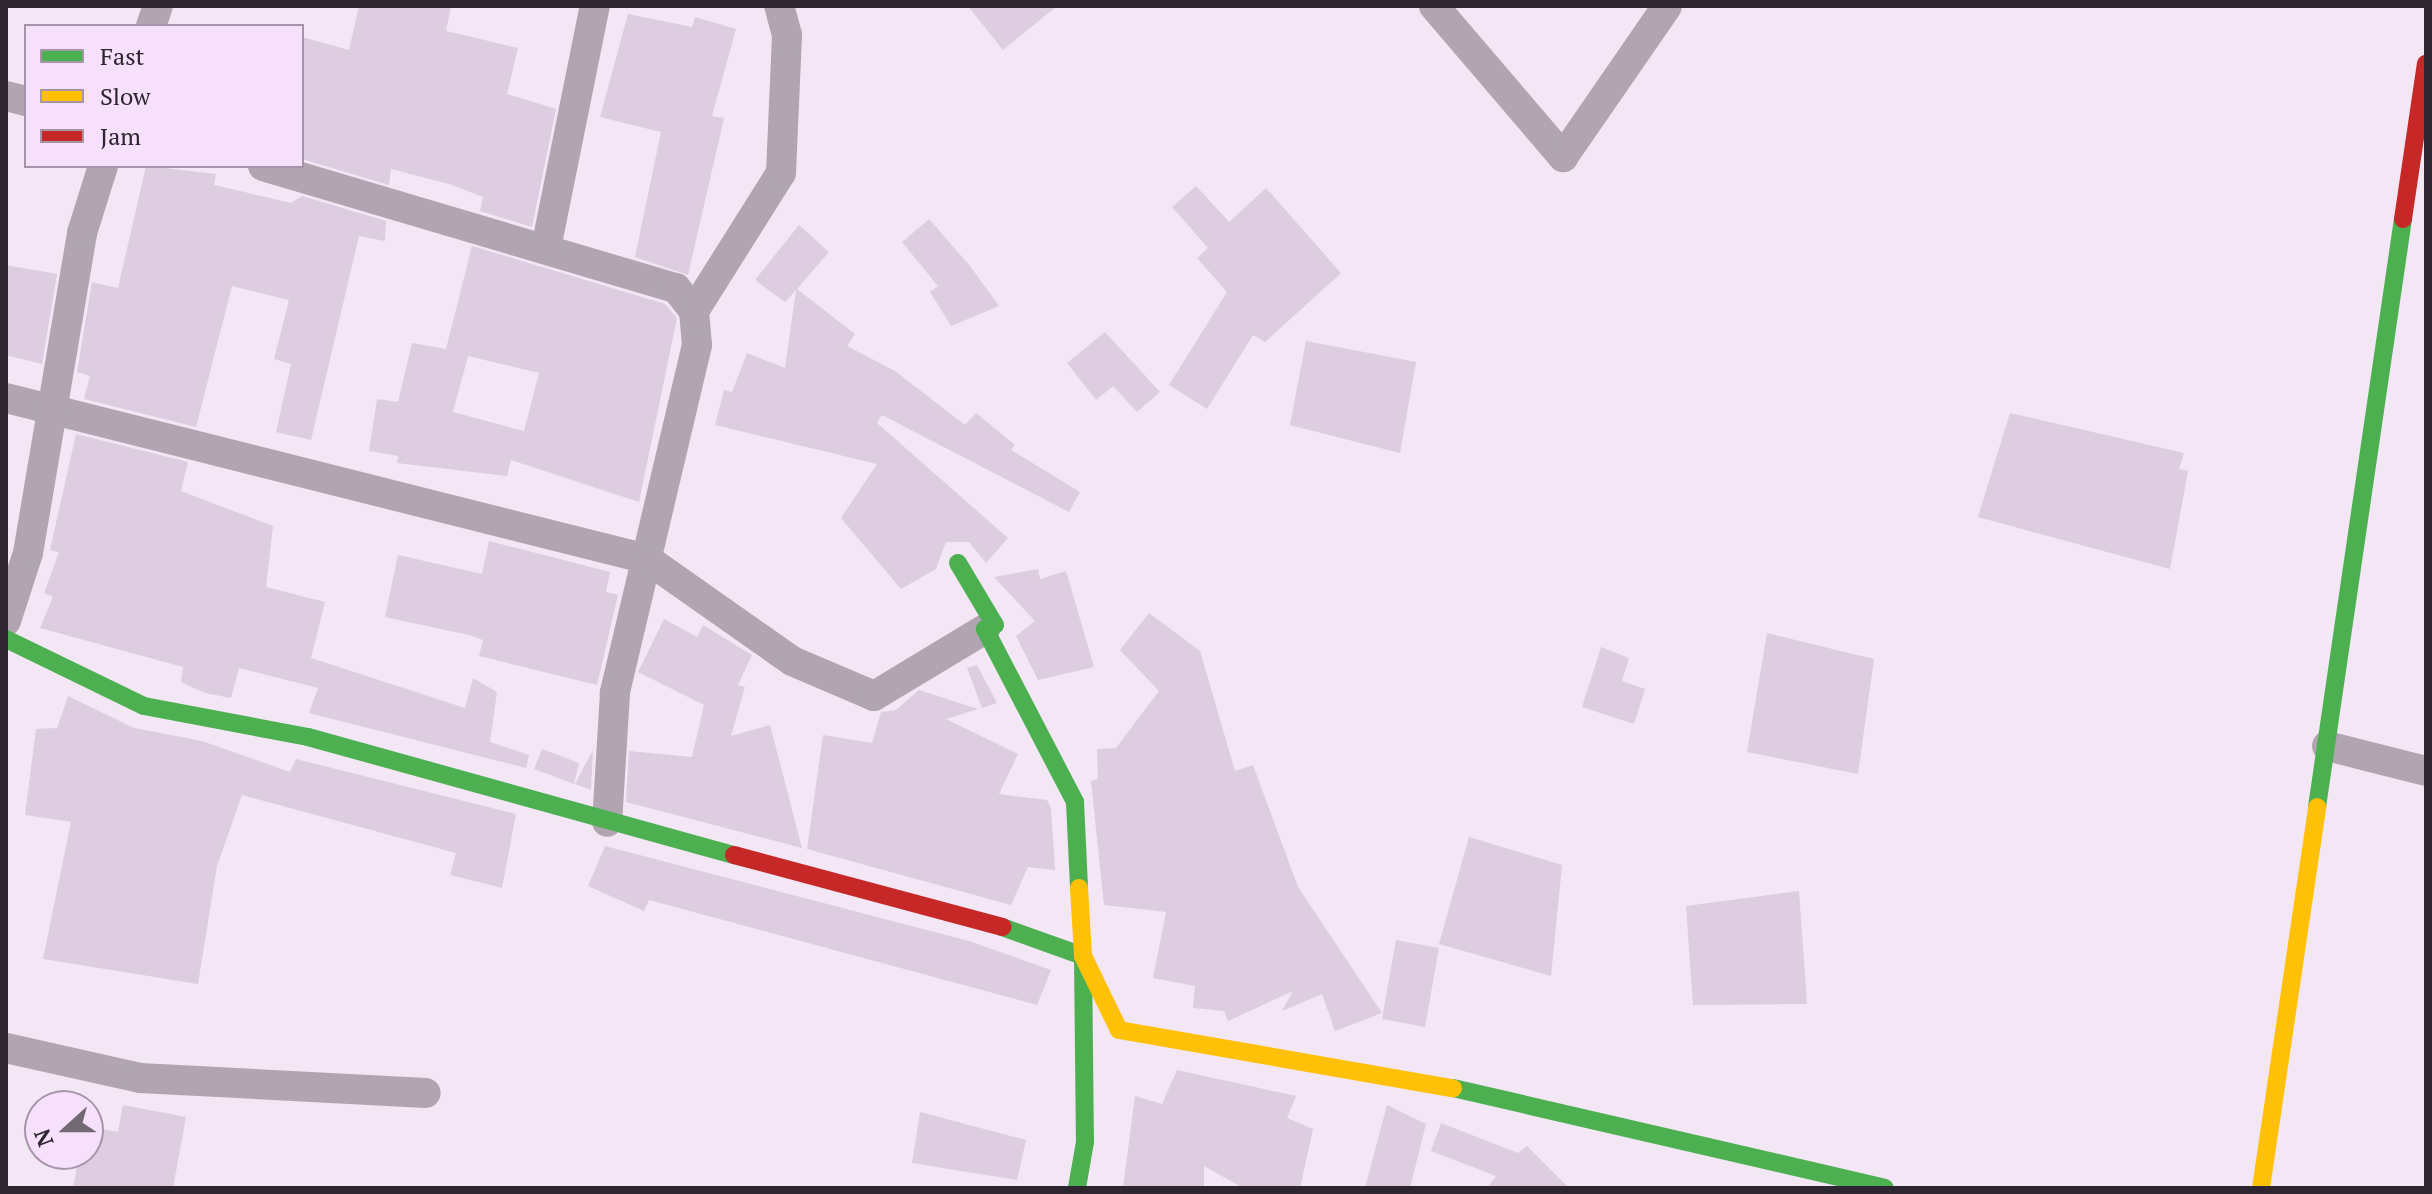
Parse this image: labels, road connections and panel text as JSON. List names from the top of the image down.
{
  "legend": ["Fast", "Slow", "Jam"],
  "north": "left"
}
